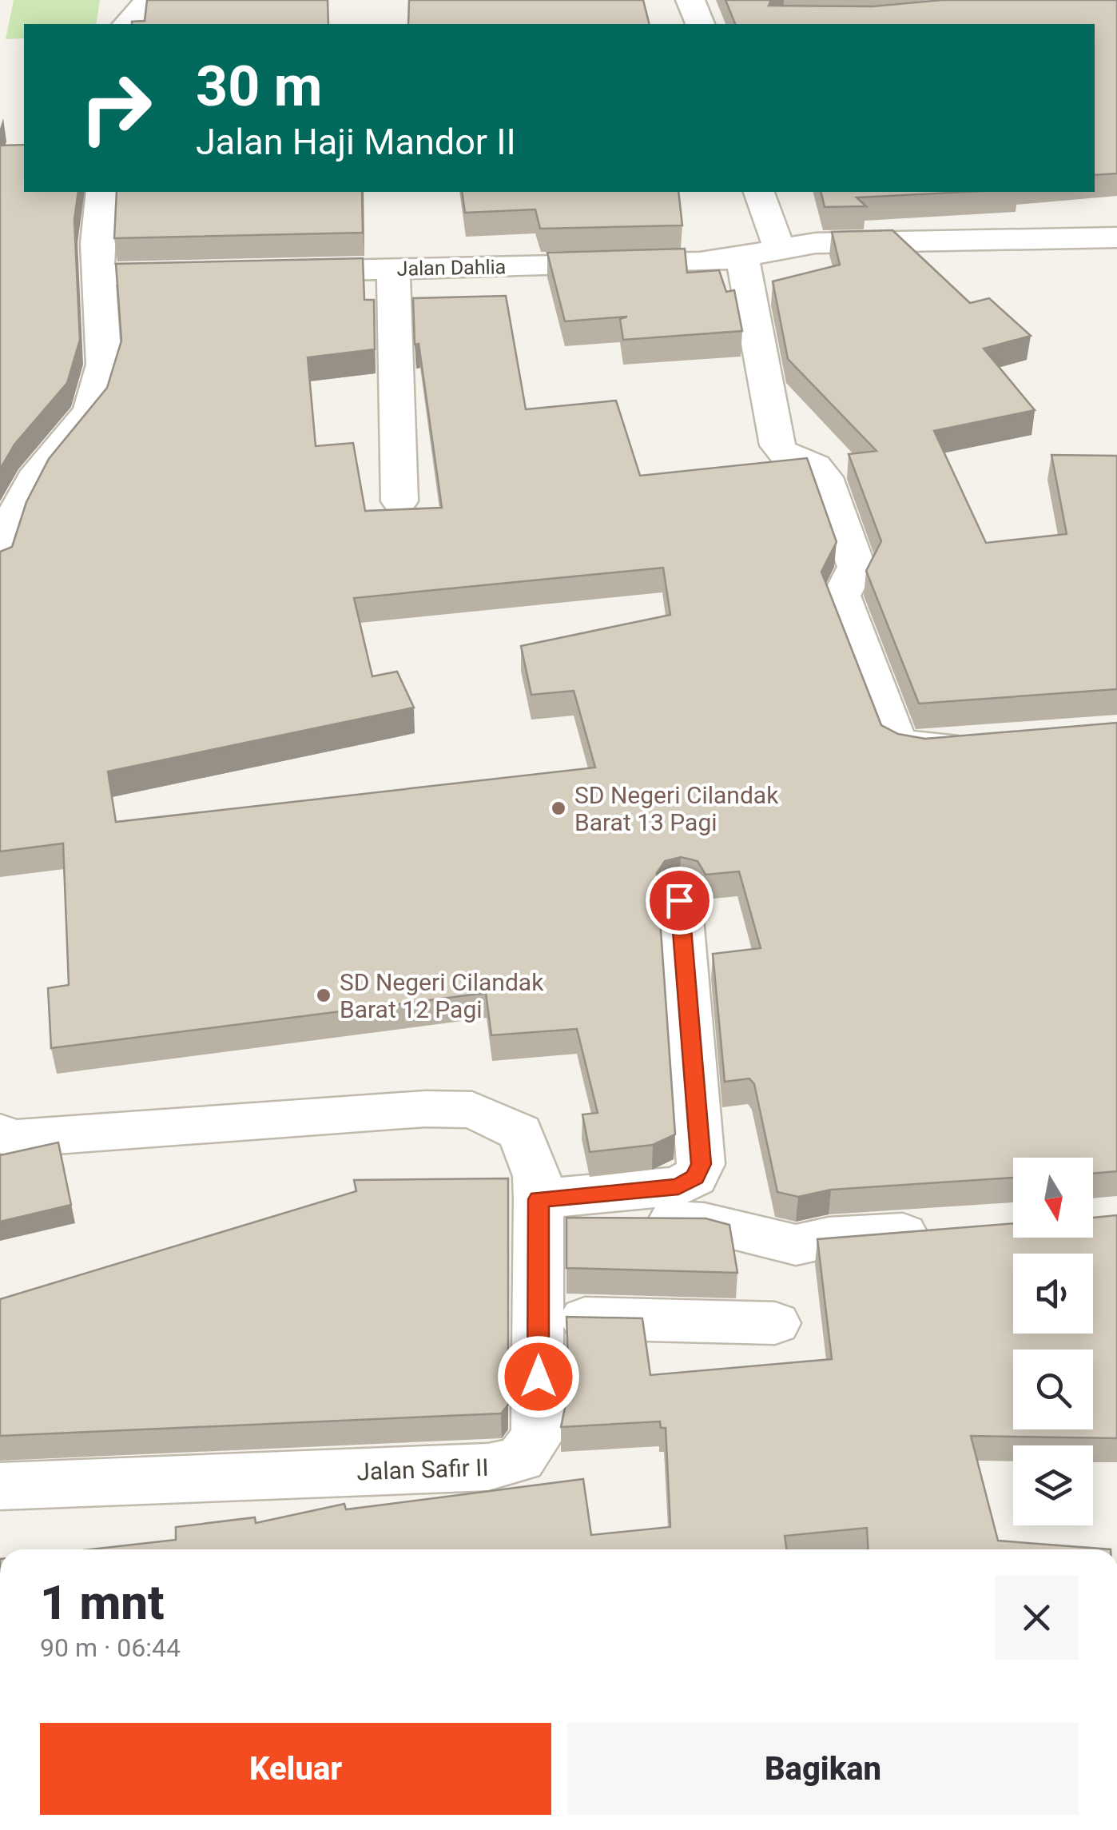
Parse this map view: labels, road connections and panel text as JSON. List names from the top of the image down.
{
  "streets": {
    "street": ["Jalan Dahlia", "Jalan Safir II"]
  },
  "places": ["SD Negeri Cilandak Barat 13 Pagi", "SD Negeri Cilandak Barat 12 Pagi"],
  "north": "bottom",
  "page": {
    "turn": ["30 m", "Jalan Haji Mandor II"],
    "heading": ["1 mnt", "90 m · 06:44"],
    "buttons": ["Keluar", "Bagikan"]
  }
}
